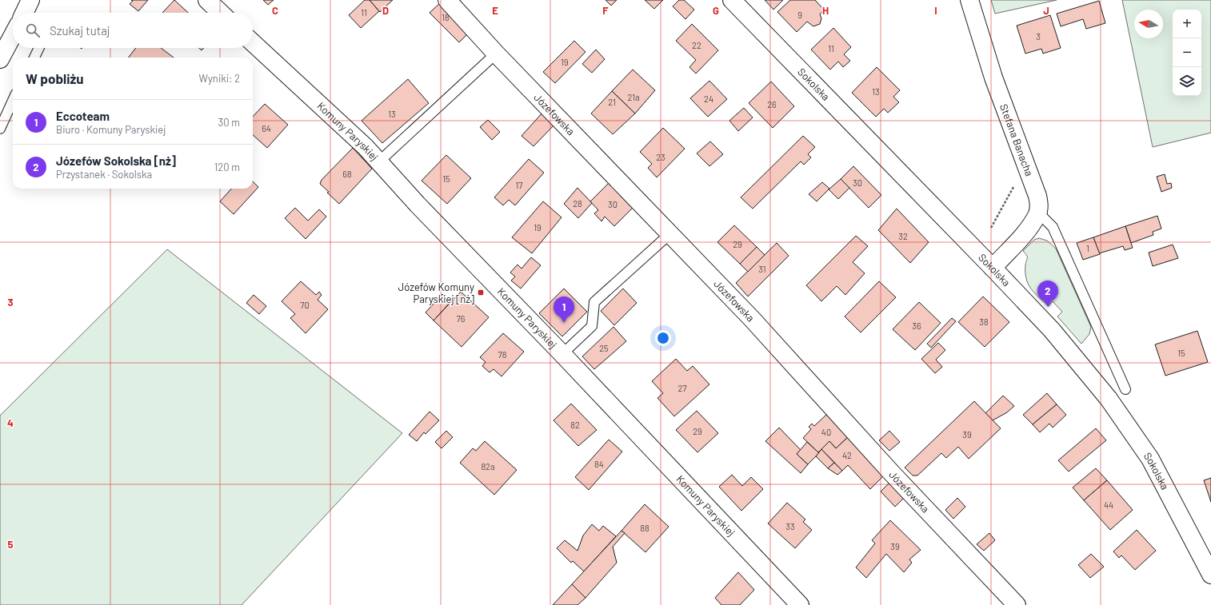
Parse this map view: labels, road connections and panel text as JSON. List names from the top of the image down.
{
  "streets": {
    "street": [
      "Sokolska",
      "Józefowska",
      "Komuny Paryskiej",
      "Stefana Banacha"
    ]
  },
  "crossings": [
    ["Sokolska", "Stefana Banacha"]
  ],
  "places": {
    "transit": ["Józefów Komuny Paryskiej [nż]"]
  },
  "house_numbers": [
    "11",
    "9",
    "18",
    "3",
    "22",
    "11",
    "19",
    "13",
    "21a",
    "24",
    "21",
    "26",
    "13",
    "64",
    "23",
    "68",
    "15",
    "30",
    "17",
    "28",
    "30",
    "19",
    "32",
    "29",
    "1",
    "31",
    "70",
    "76",
    "38",
    "36",
    "25",
    "15",
    "78",
    "27",
    "82",
    "29",
    "40",
    "39",
    "42",
    "84",
    "82a",
    "44",
    "33",
    "88",
    "39"
  ],
  "north": "left",
  "page": {
    "map_buttons": ["+", "−"],
    "search": "Szukaj tutaj",
    "heading": ["W pobliżu", "Wyniki: 2"],
    "list": [
      {
        "mark": "1",
        "name": "Eccoteam",
        "note": "Biuro · Komuny Paryskiej",
        "value": "30 m"
      },
      {
        "mark": "2",
        "name": "Józefów Sokolska [nż]",
        "note": "Przystanek · Sokolska",
        "value": "120 m"
      }
    ],
    "pins": ["2", "1"]
  },
  "grid": {
    "columns": [
      "C",
      "D",
      "E",
      "F",
      "G",
      "H",
      "I",
      "J"
    ],
    "rows": ["3", "4", "5"]
  }
}
